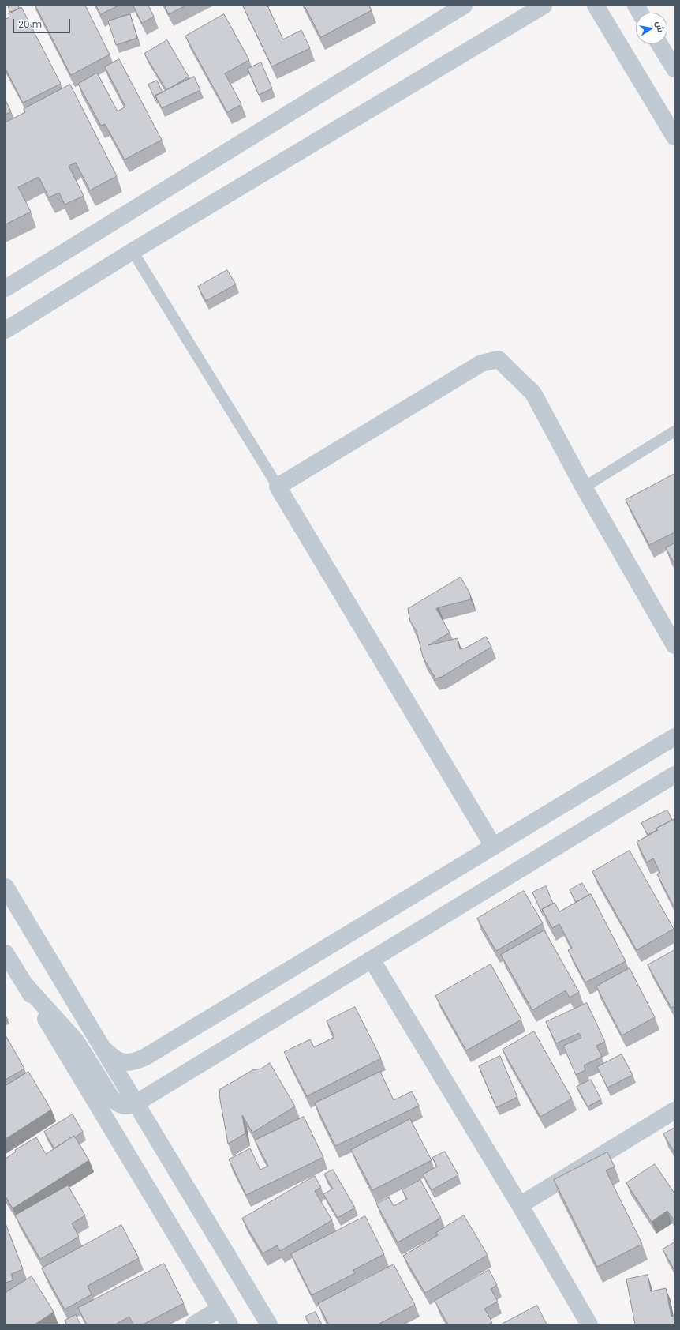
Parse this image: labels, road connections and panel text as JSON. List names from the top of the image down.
{
  "scale_bar": "20 m",
  "north": "right"
}
